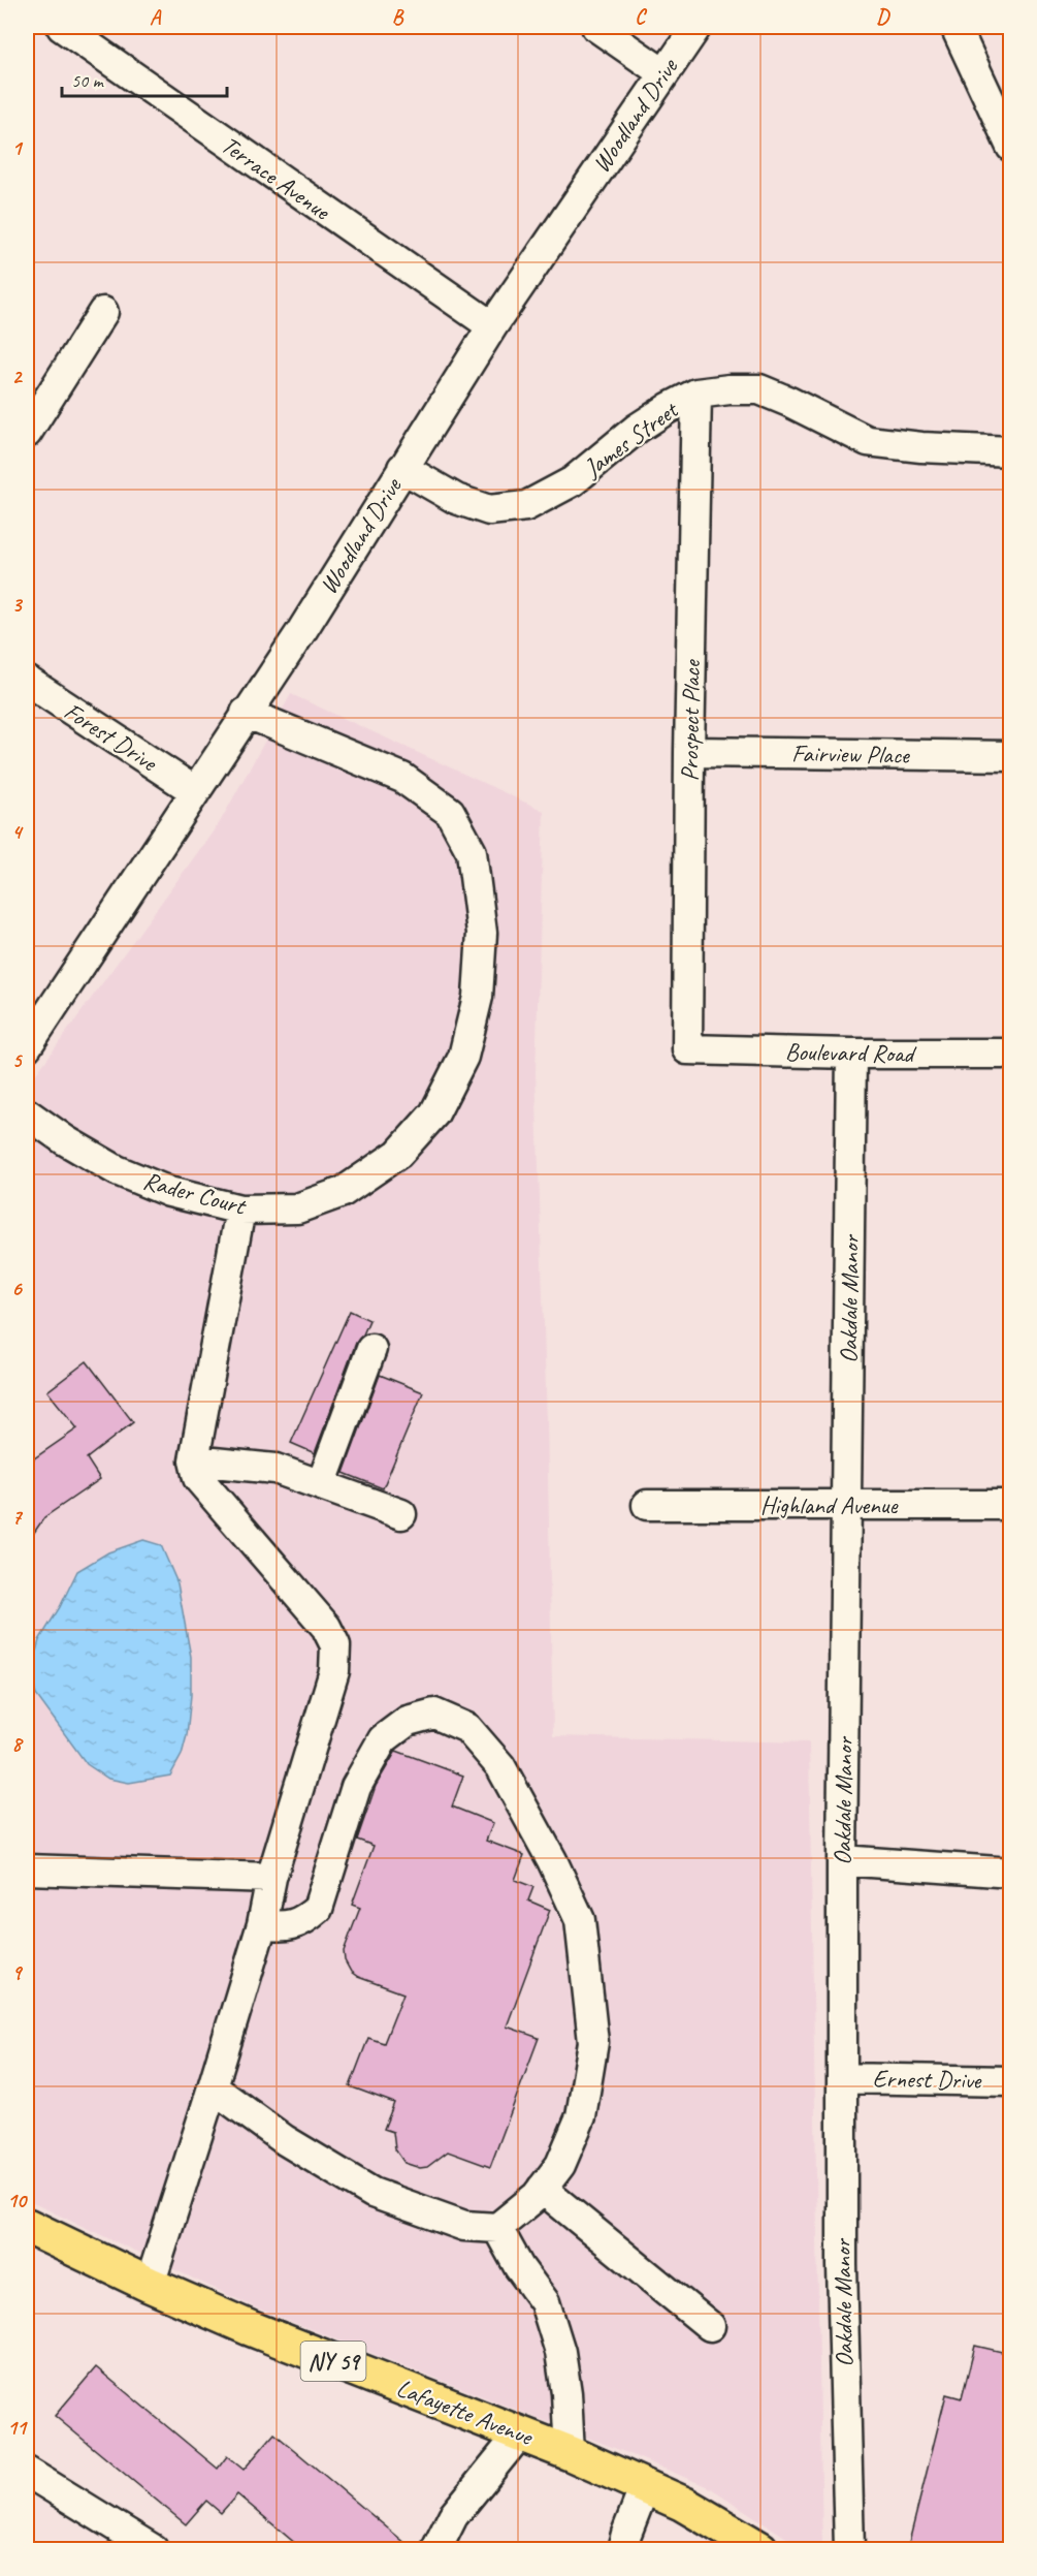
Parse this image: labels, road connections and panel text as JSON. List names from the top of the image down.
{
  "streets": {
    "main road": ["NY 59", "Lafayette Avenue"],
    "street": [
      "Woodland Drive",
      "Terrace Avenue",
      "James Street",
      "Prospect Place",
      "Forest Drive",
      "Fairview Place",
      "Boulevard Road",
      "Rader Court",
      "Oakdale Manor",
      "Highland Avenue",
      "Ernest Drive"
    ]
  },
  "crossings": [
    ["Woodland Drive", "Terrace Avenue"],
    ["Woodland Drive", "James Street"],
    ["Woodland Drive", "Forest Drive"],
    ["Woodland Drive", "Rader Court"],
    ["James Street", "Prospect Place"],
    ["Prospect Place", "Fairview Place"],
    ["Prospect Place", "Boulevard Road"],
    ["Boulevard Road", "Oakdale Manor"],
    ["Oakdale Manor", "Highland Avenue"],
    ["Oakdale Manor", "Ernest Drive"]
  ],
  "scale_bar": "50 m",
  "grid": {
    "columns": [
      "A",
      "B",
      "C",
      "D"
    ],
    "rows": [
      "1",
      "2",
      "3",
      "4",
      "5",
      "6",
      "7",
      "8",
      "9",
      "10",
      "11"
    ]
  }
}
